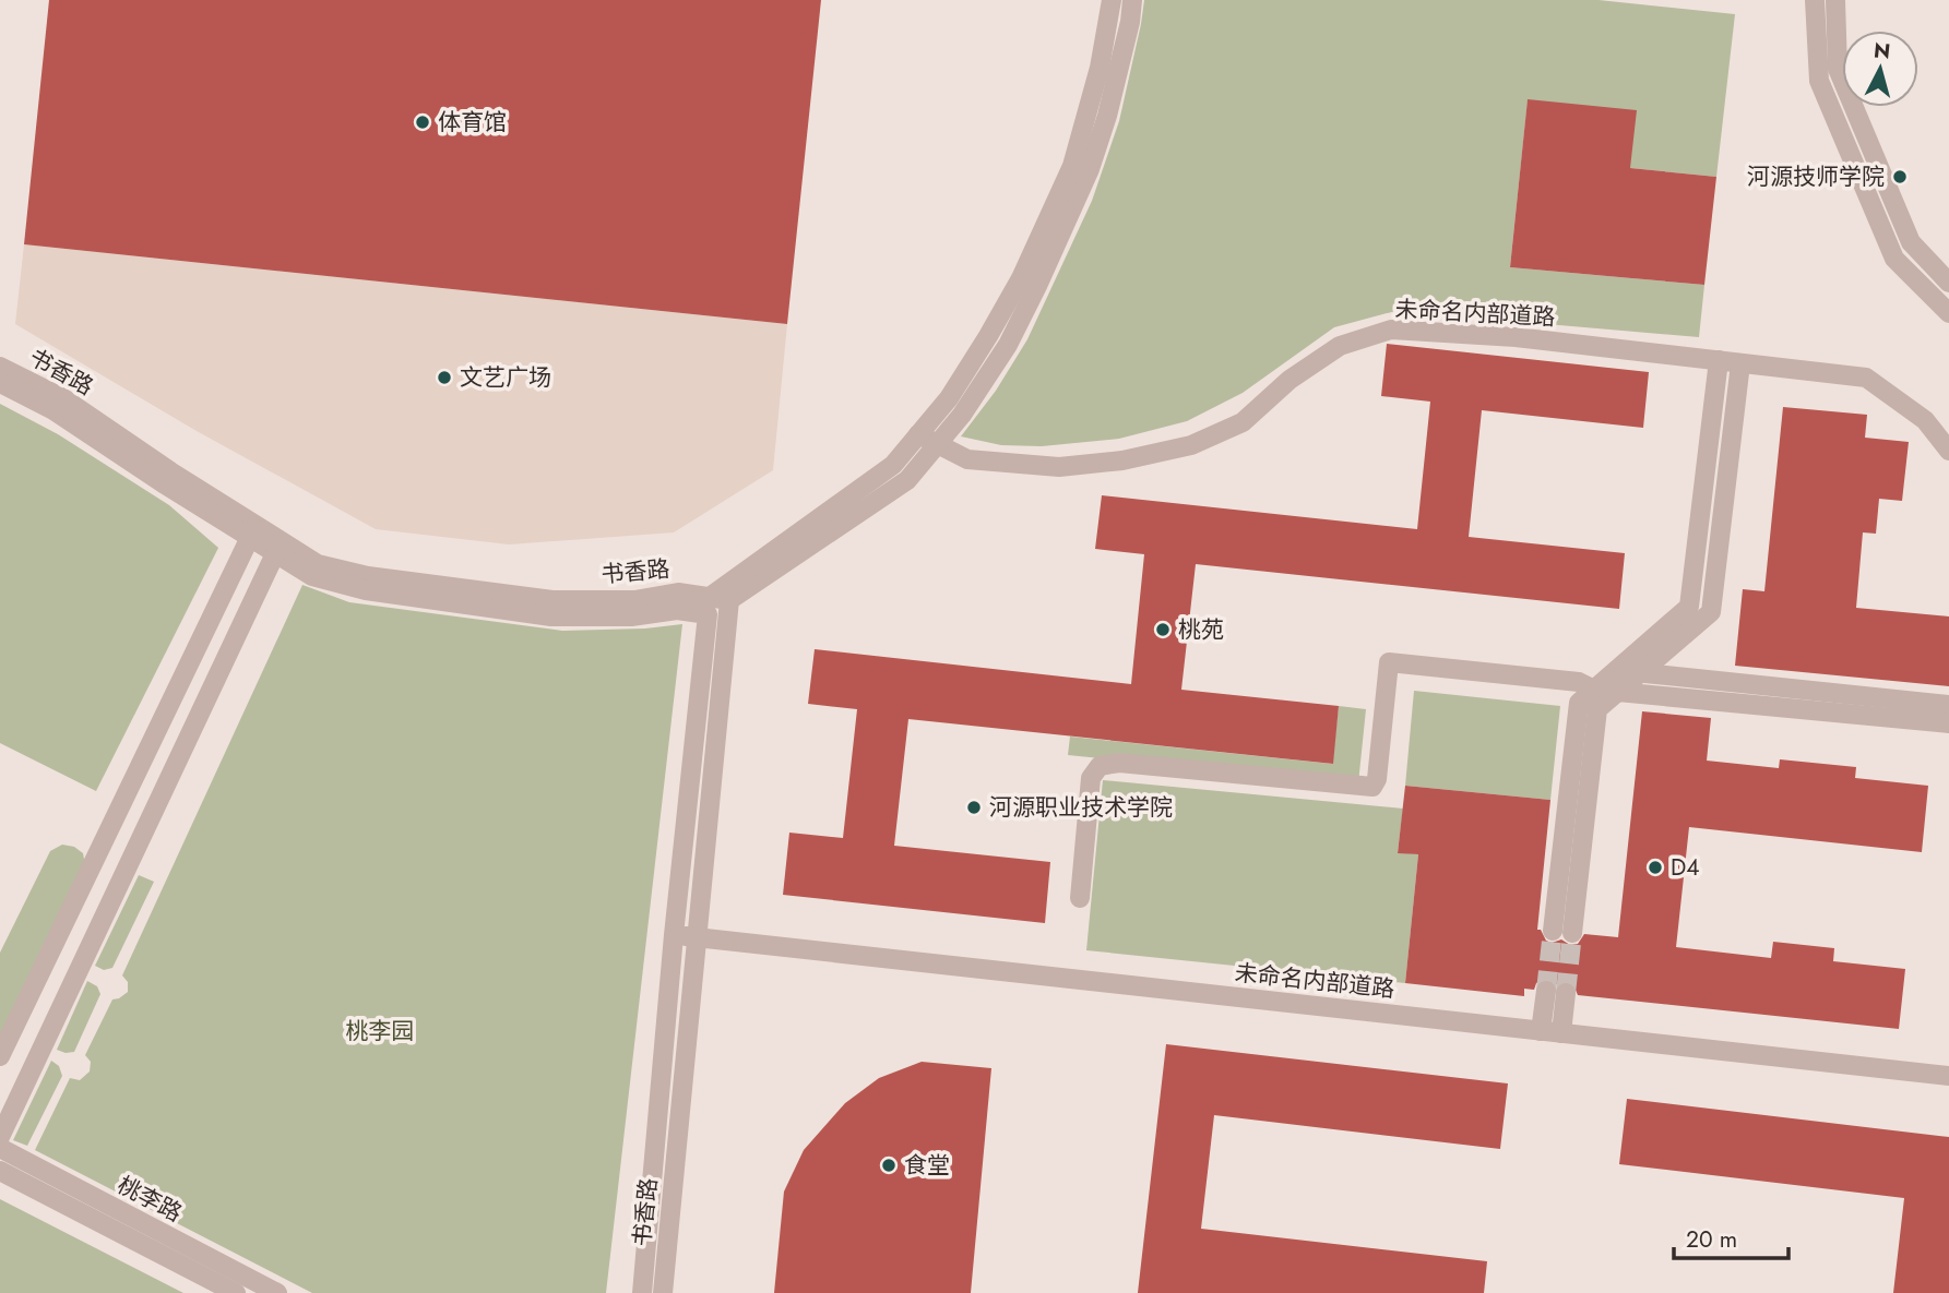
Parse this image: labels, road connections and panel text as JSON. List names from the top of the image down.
{
  "streets": {
    "street": ["未命名内部道路", "书香路", "桃李路"]
  },
  "crossings": [
    ["未命名内部道路", "书香路"]
  ],
  "parks": ["桃李园"],
  "places": [
    "体育馆",
    "河源技师学院",
    "文艺广场",
    "桃苑",
    "河源职业技术学院",
    "D4",
    "食堂"
  ],
  "scale_bar": "20 m",
  "north": "top"
}
